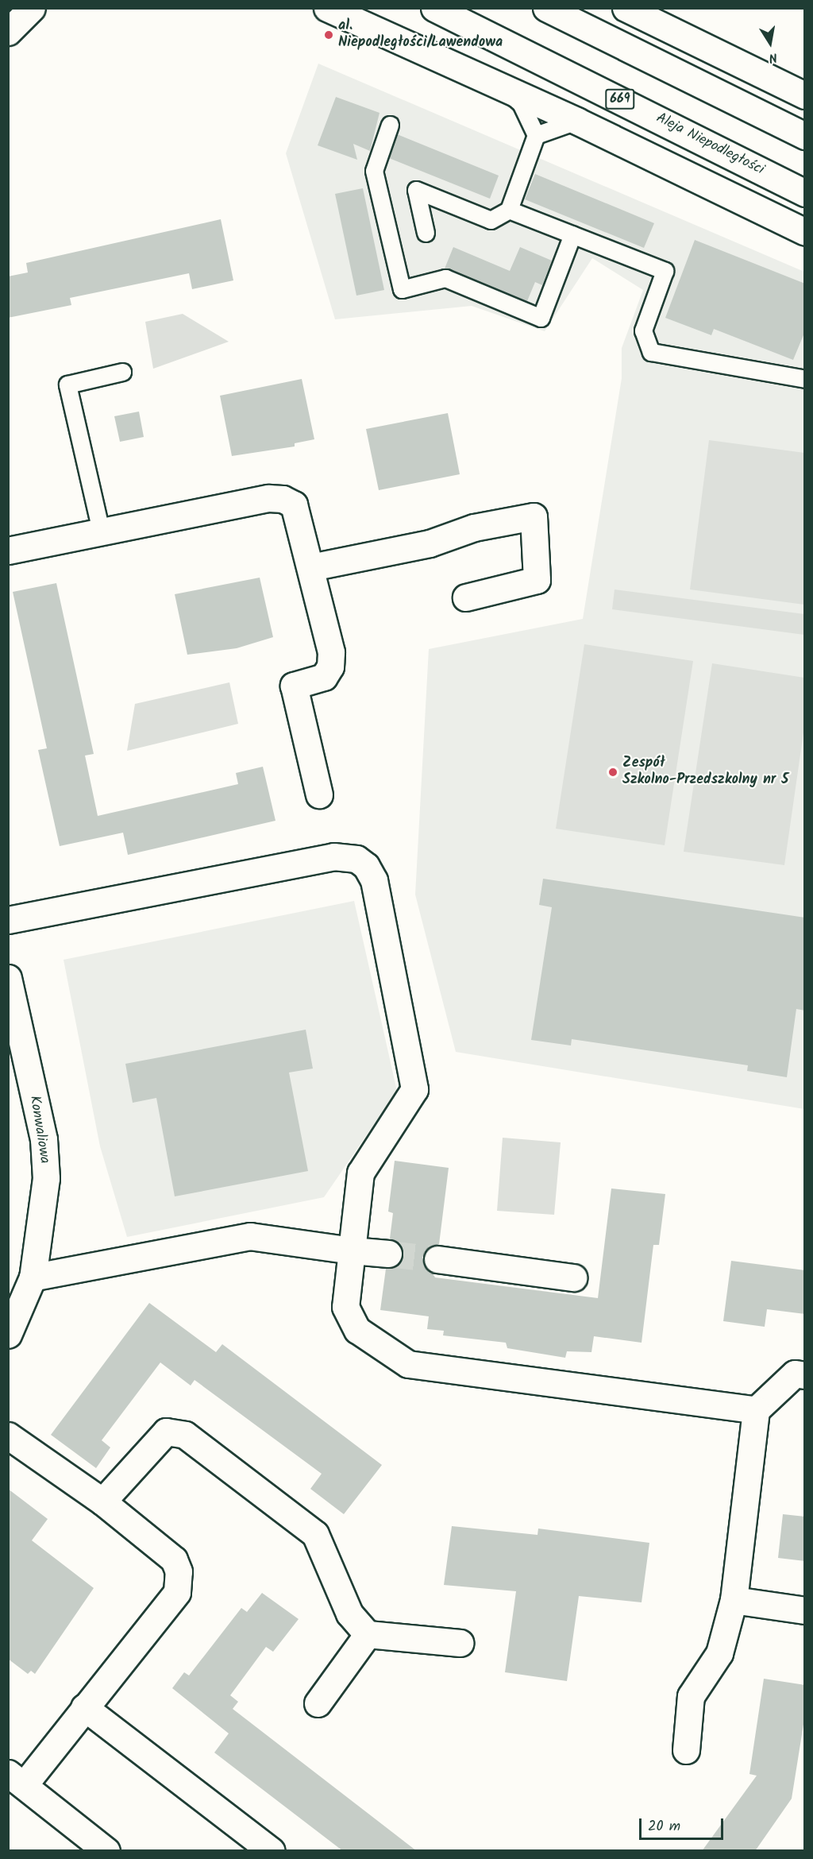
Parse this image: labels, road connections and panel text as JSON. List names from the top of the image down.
{
  "streets": {
    "street": ["669", "Aleja Niepodległości", "Konwaliowa"]
  },
  "places": ["al. Niepodległości/Lawendowa", "Zespół Szkolno-Przedszkolny nr 5"],
  "scale_bar": "20 m",
  "north": "bottom"
}
